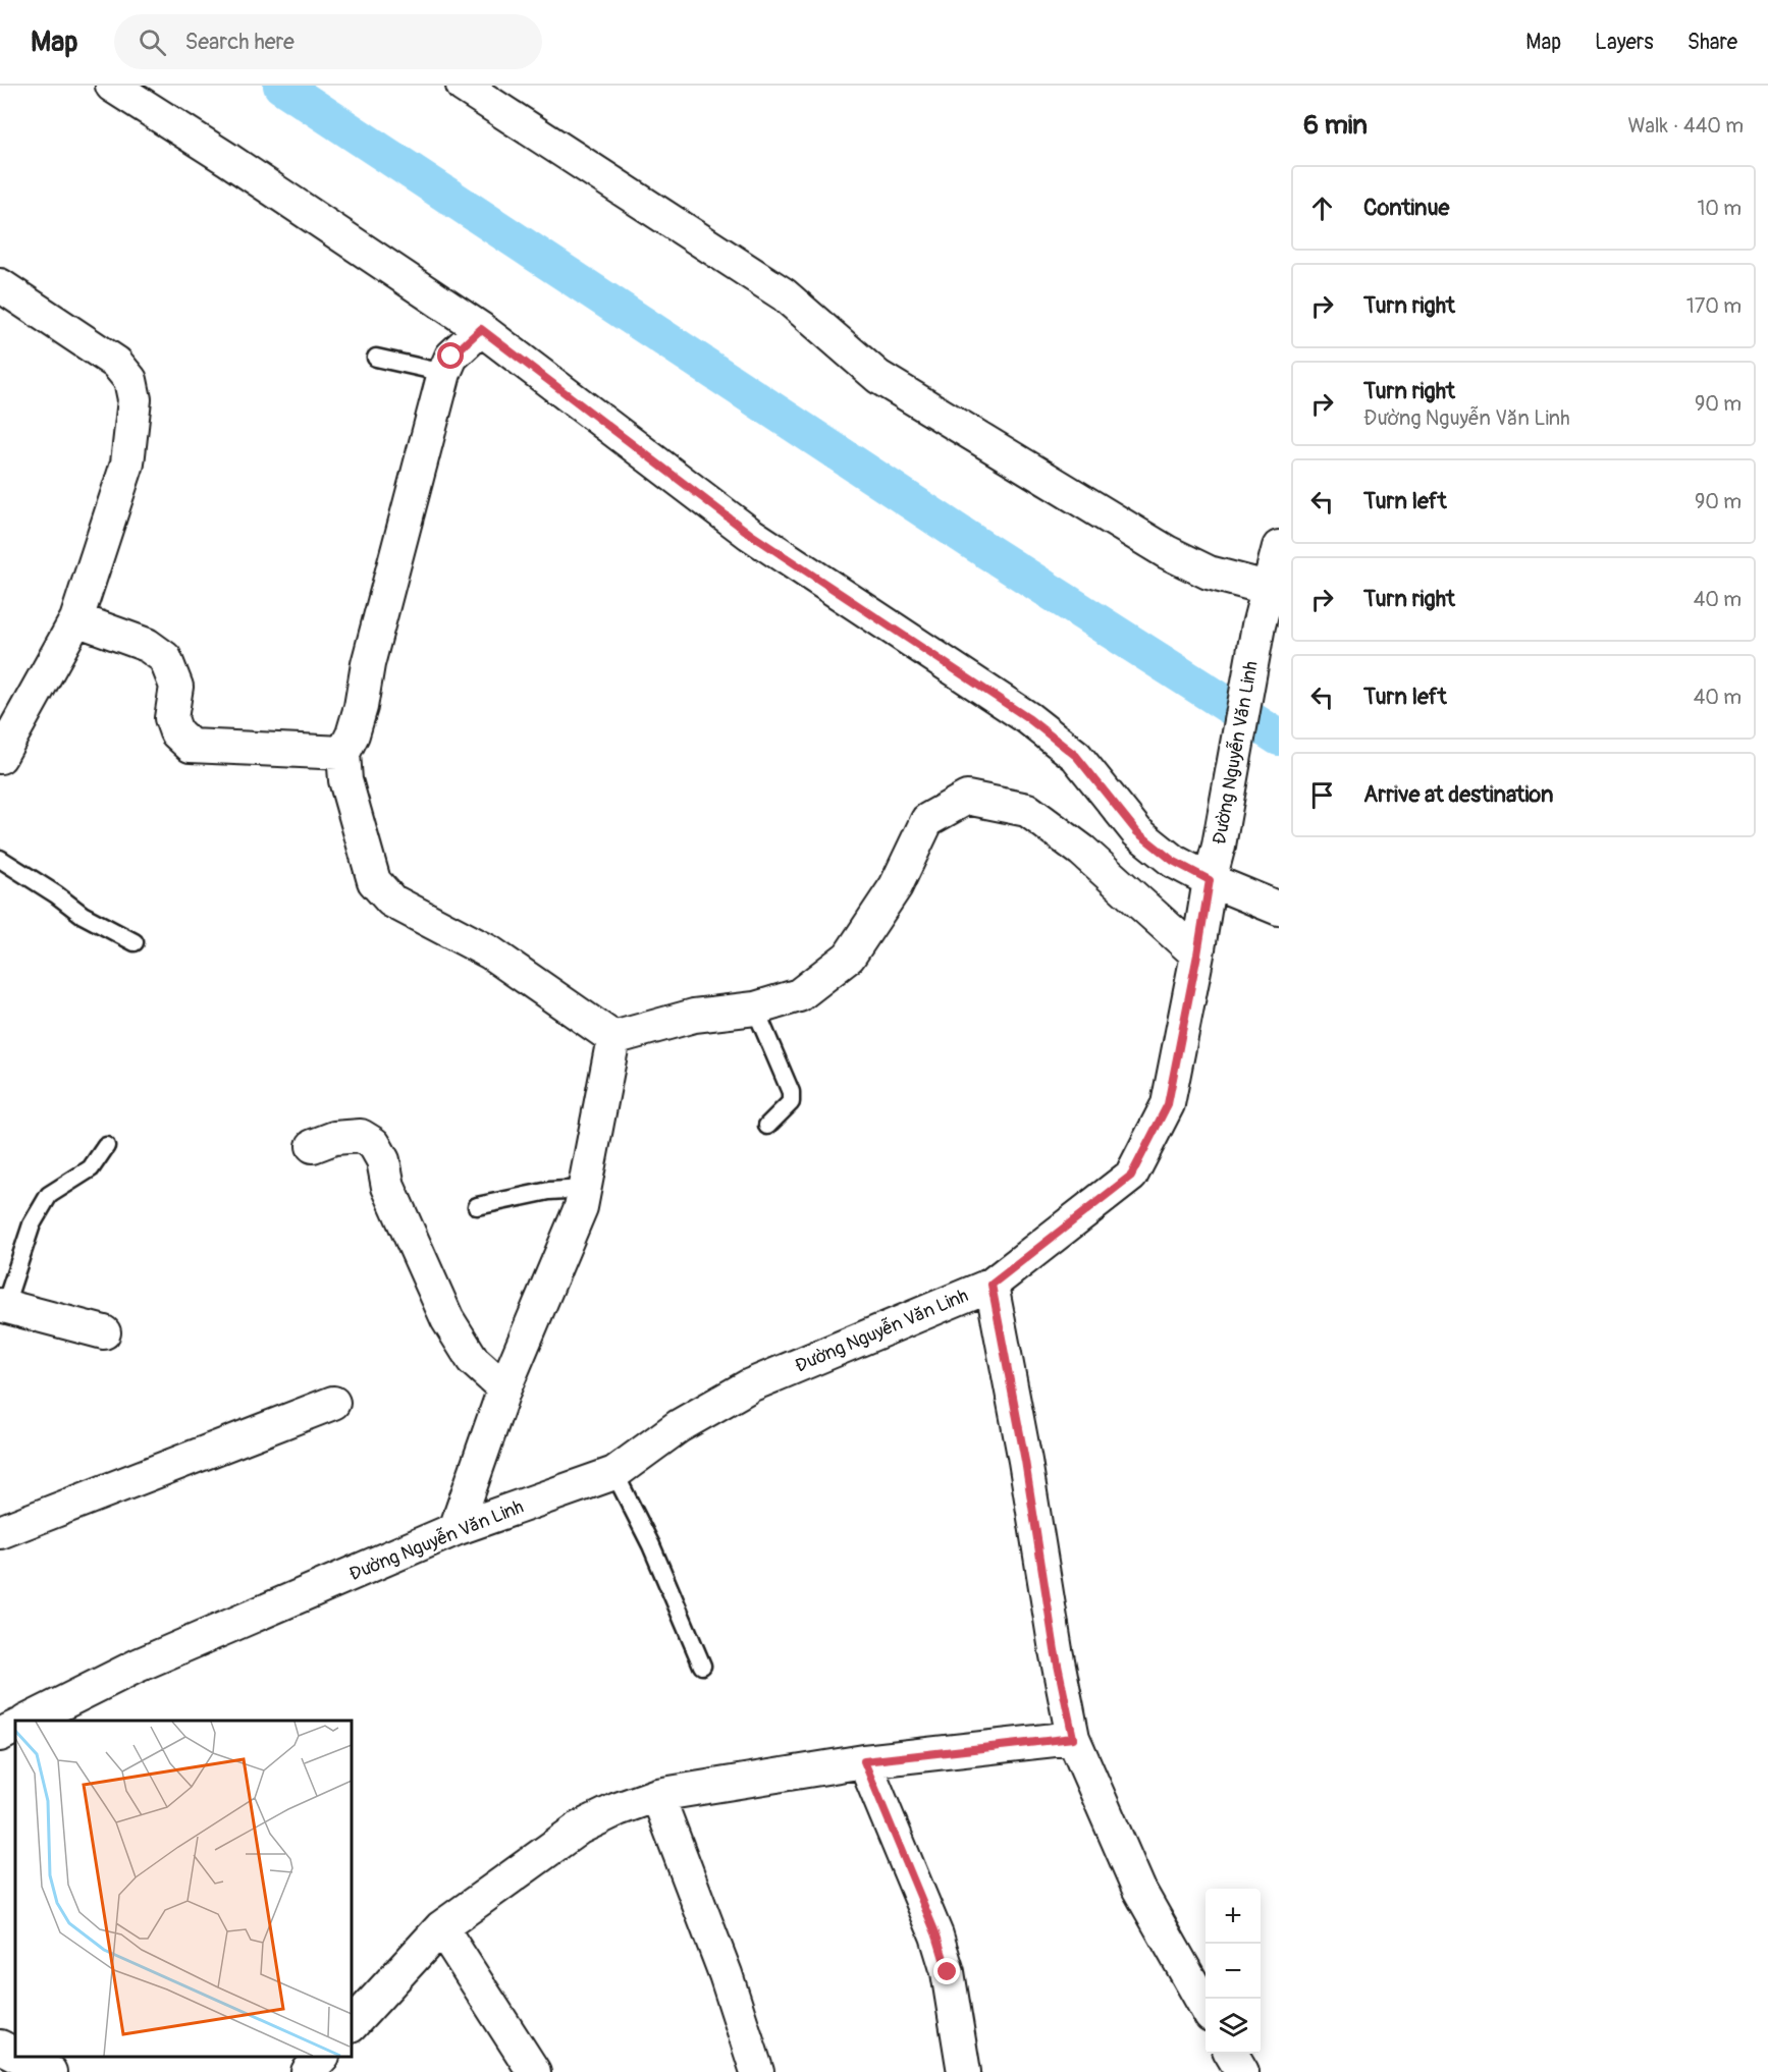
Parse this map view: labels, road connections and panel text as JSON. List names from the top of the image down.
{
  "streets": {
    "street": ["Đường Nguyễn Văn Linh"]
  },
  "page": {
    "header": "Map",
    "search": "Search here",
    "nav": ["Map", "Layers", "Share"],
    "heading": ["6 min", "Walk · 440 m"],
    "list": [
      ["Continue", "10 m"],
      ["Turn right", "170 m"],
      ["Turn right", "Đường Nguyễn Văn Linh", "90 m"],
      ["Turn left", "90 m"],
      ["Turn right", "40 m"],
      ["Turn left", "40 m"],
      "Arrive at destination"
    ],
    "map_buttons": ["+", "−"]
  }
}
